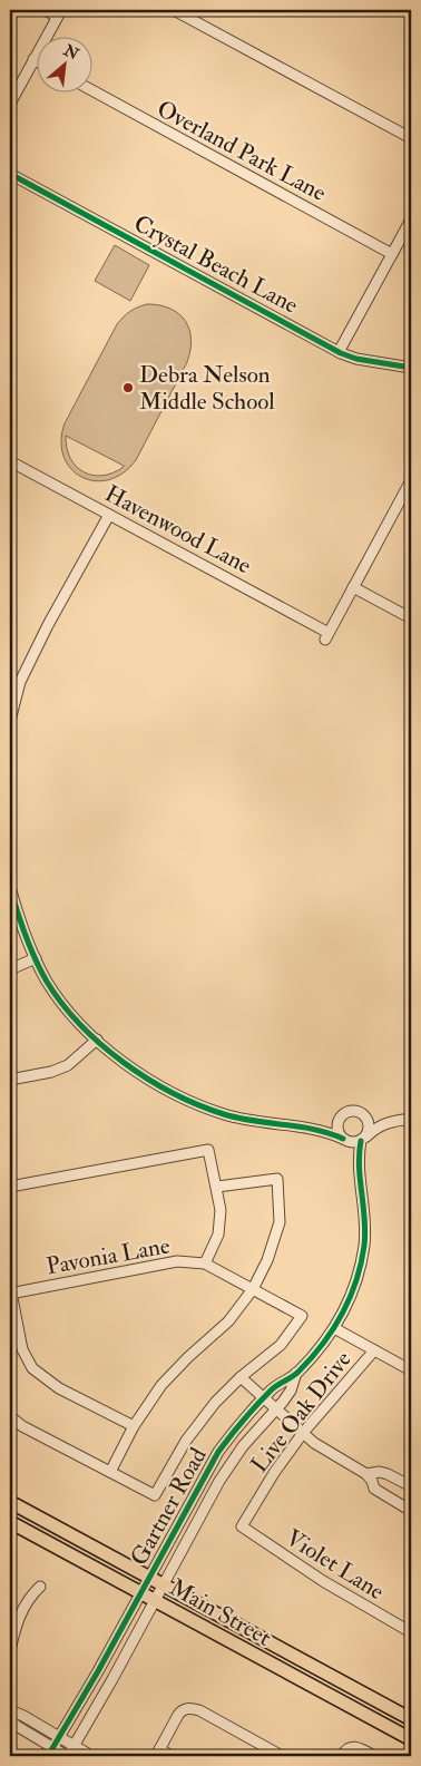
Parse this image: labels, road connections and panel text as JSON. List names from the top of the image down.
{
  "streets": {
    "main road": ["Main Street"],
    "street": [
      "Overland Park Lane",
      "Crystal Beach Lane",
      "Havenwood Lane",
      "Pavonia Lane",
      "Live Oak Drive",
      "Gartner Road",
      "Violet Lane"
    ]
  },
  "crossings": [
    ["Live Oak Drive", "Violet Lane"],
    ["Gartner Road", "Main Street"]
  ],
  "places": ["Debra Nelson Middle School"],
  "north": "top right"
}
